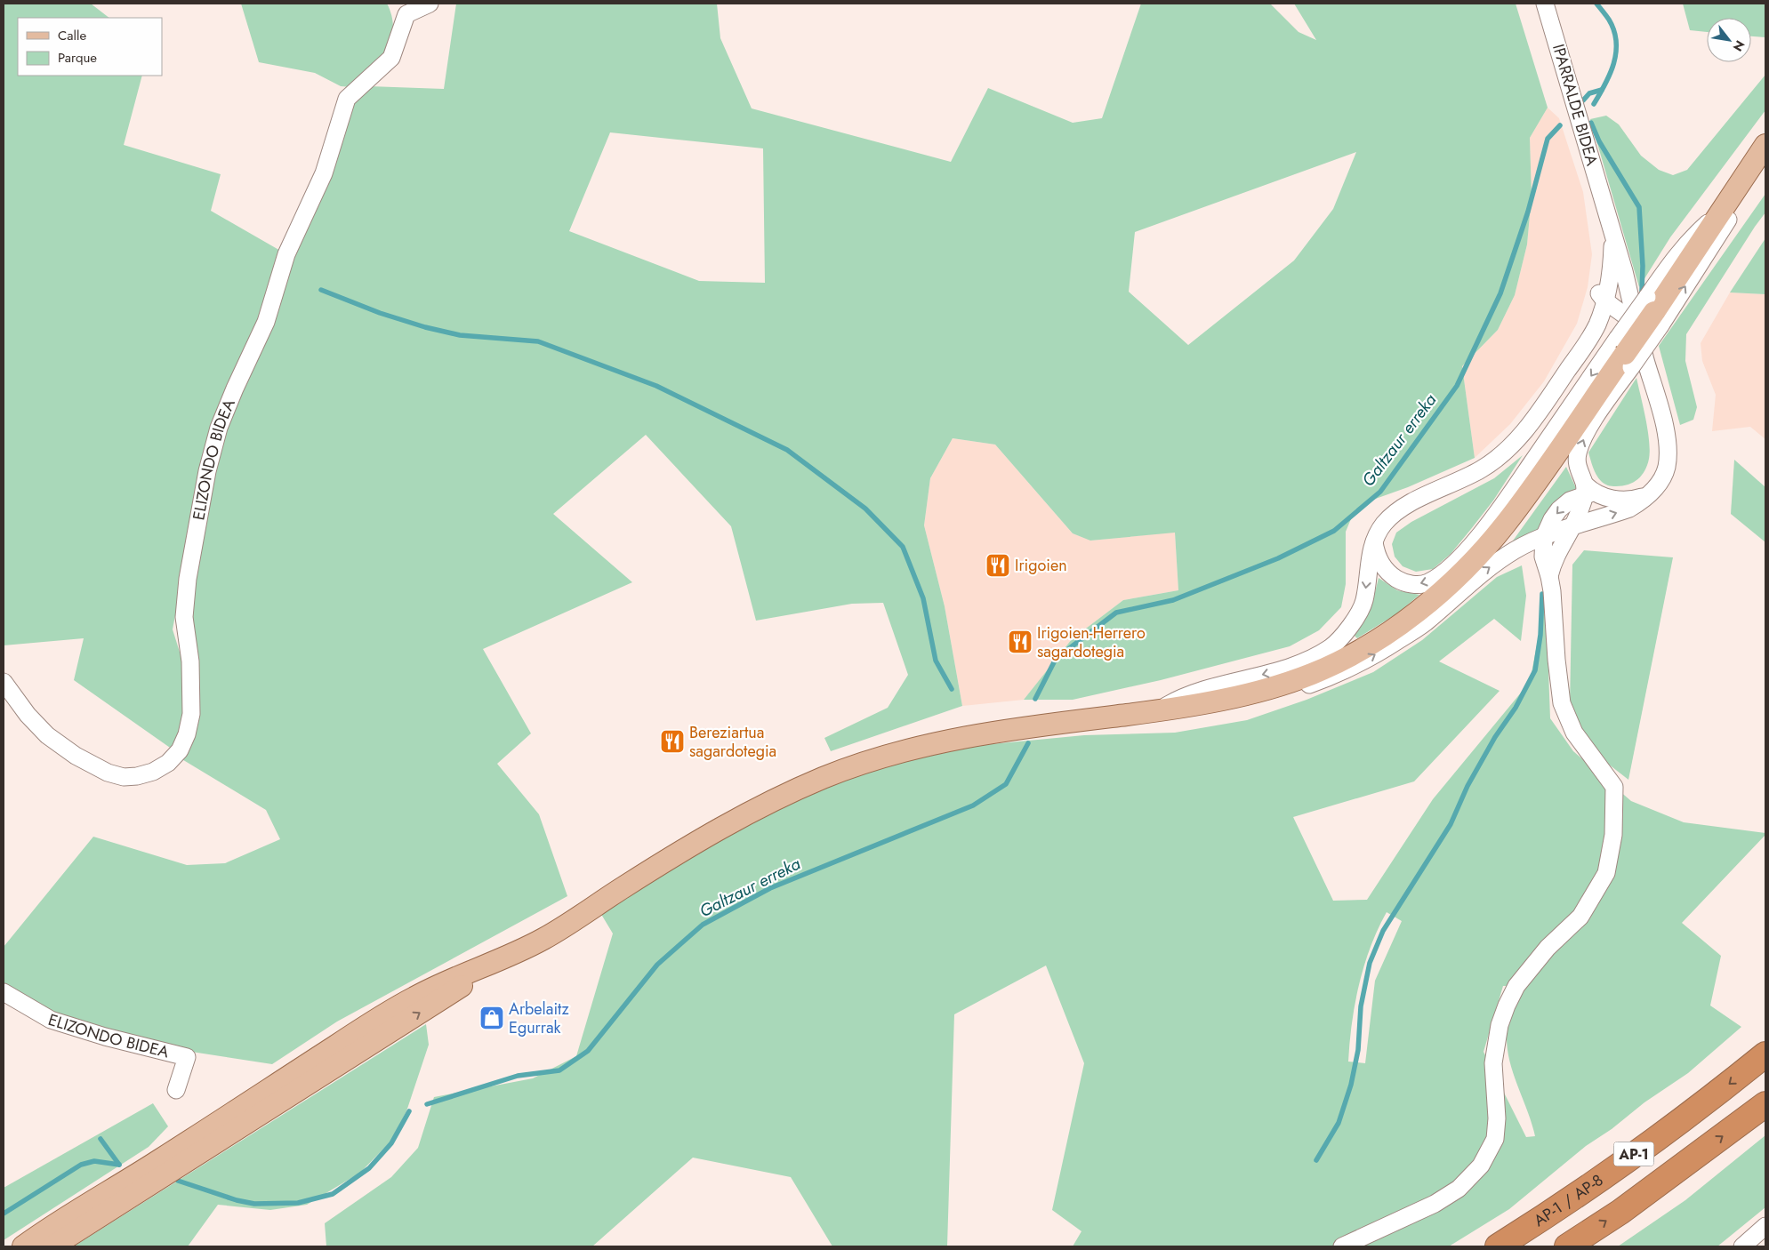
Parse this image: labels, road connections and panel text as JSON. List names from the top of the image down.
{
  "streets": {
    "highway": ["AP-1", "AP-1 / AP-8"],
    "street": ["IPARRALDE BIDEA", "ELIZONDO BIDEA"]
  },
  "water": ["Galtzaur erreka"],
  "places": {
    "restaurant": ["Irigoien", "Irigoien-Herrero sagardotegia", "Bereziartua sagardotegia"],
    "shop": ["Arbelaitz Egurrak"]
  },
  "legend": ["Calle", "Parque"],
  "north": "bottom right"
}
